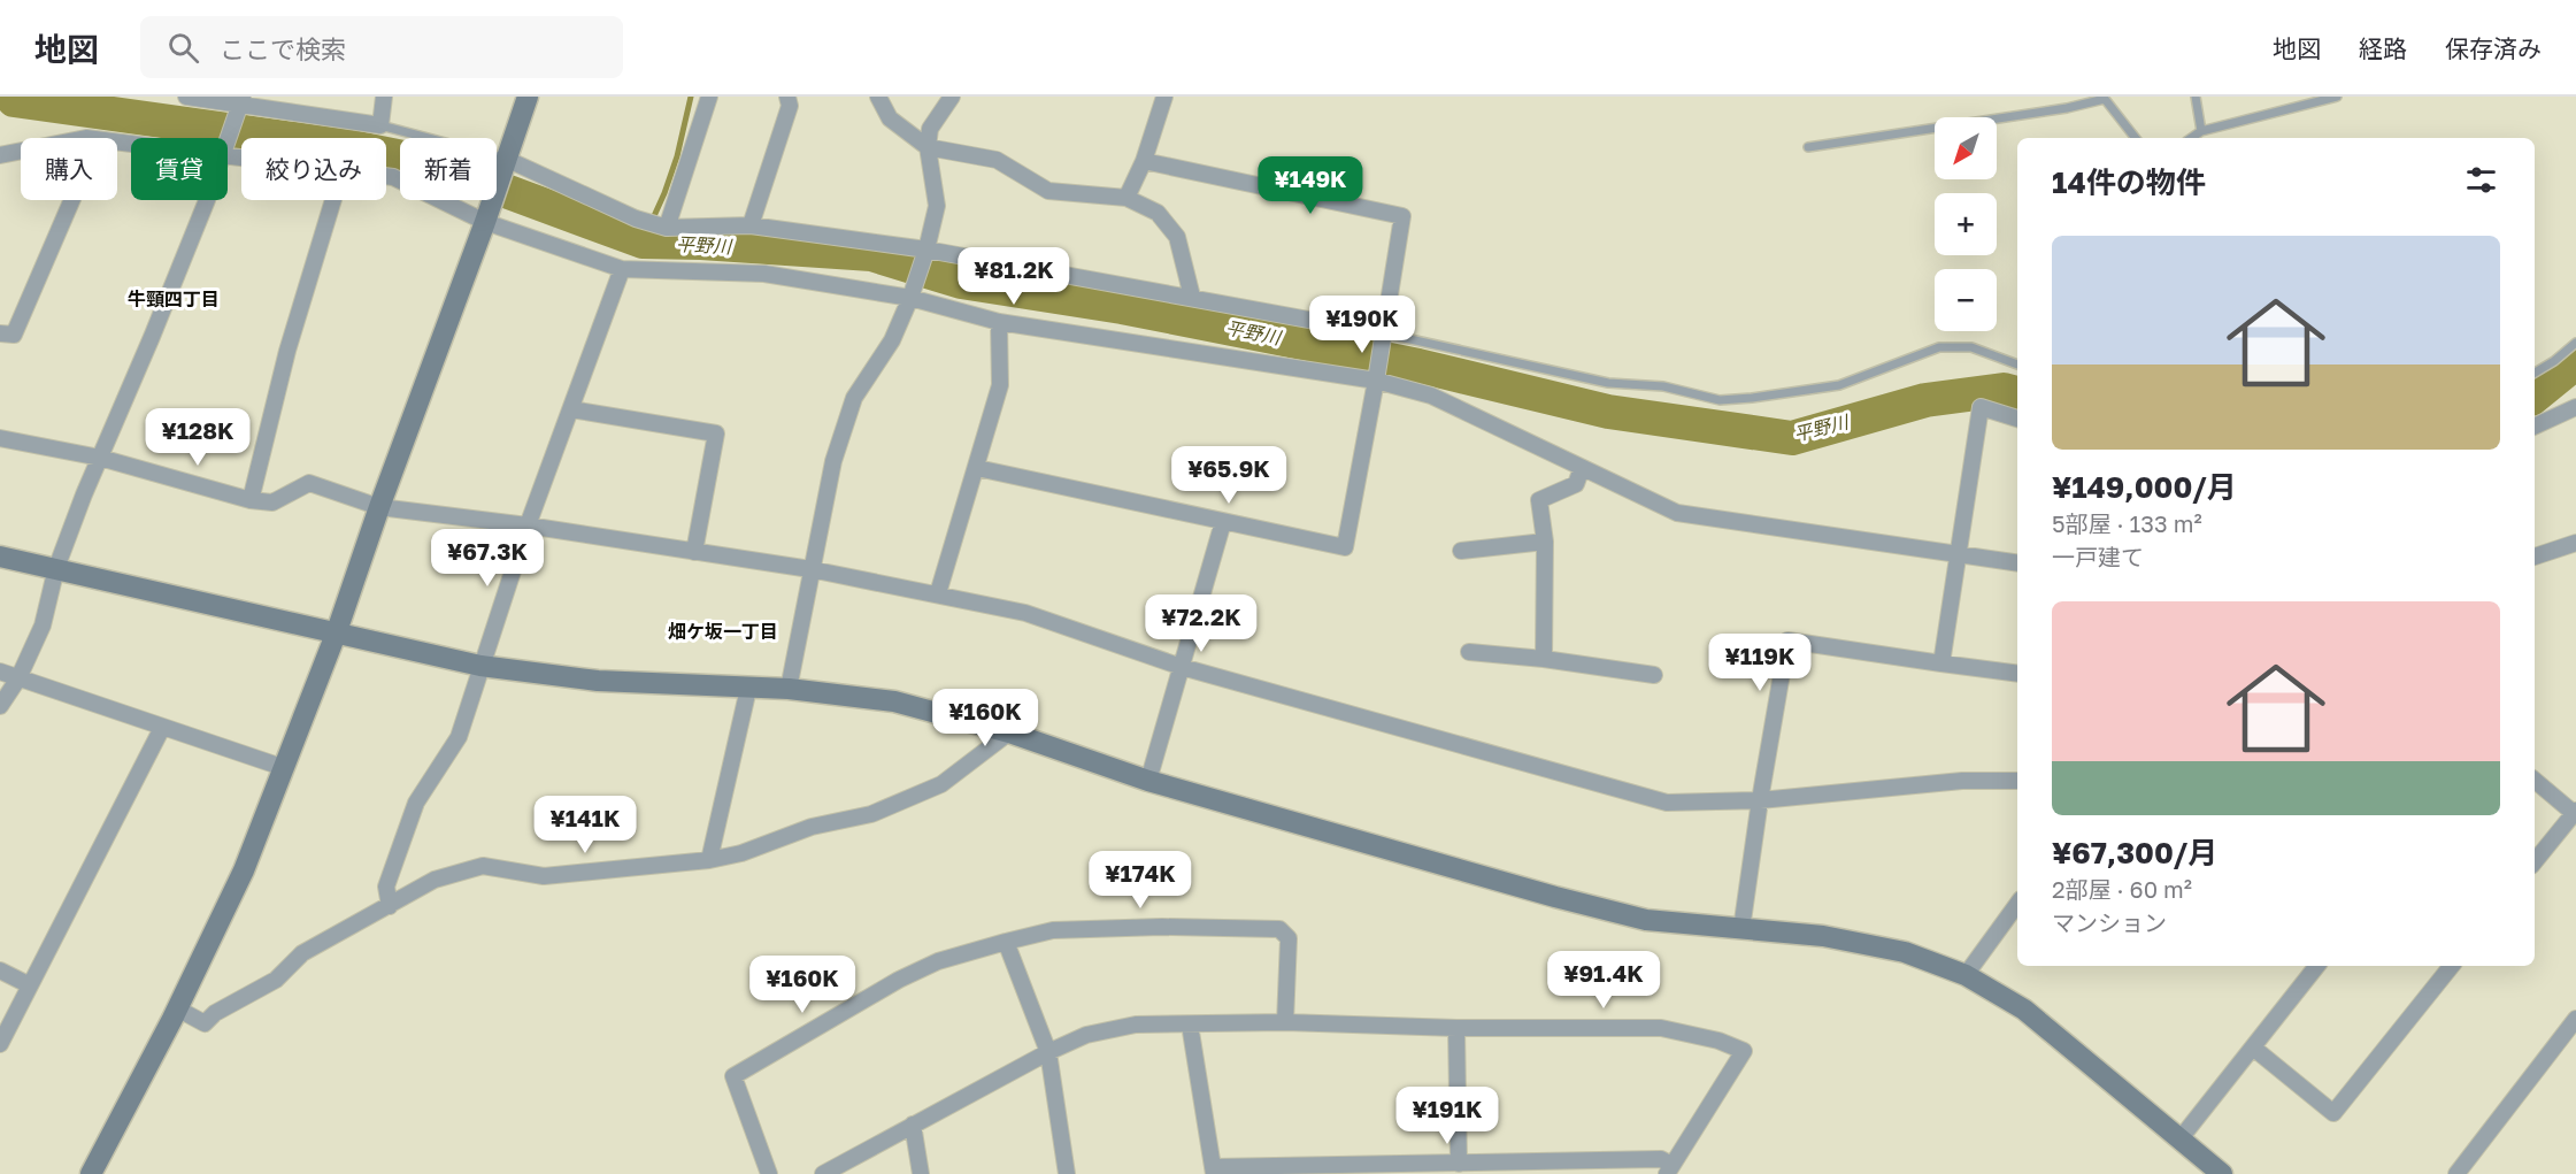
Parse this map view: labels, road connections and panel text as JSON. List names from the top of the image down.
{
  "districts": ["牛頸四丁目", "畑ケ坂一丁目"],
  "water": ["平野川"],
  "north": "bottom left",
  "page": {
    "header": "地図",
    "search": "ここで検索",
    "nav": ["地図", "経路", "保存済み"],
    "map_buttons": ["+", "−"],
    "chip": [
      "購入",
      "賃貸",
      "絞り込み",
      "新着"
    ],
    "heading": "14件の物件",
    "price": [
      "¥149K",
      "¥81.2K",
      "¥190K",
      "¥128K",
      "¥65.9K",
      "¥67.3K",
      "¥72.2K",
      "¥119K",
      "¥160K",
      "¥141K",
      "¥174K",
      "¥91.4K",
      "¥160K",
      "¥191K"
    ],
    "list": [
      {
        "name": "¥149,000/月",
        "note": "5部屋 · 133 m² · 一戸建て"
      },
      {
        "name": "¥67,300/月",
        "note": "2部屋 · 60 m² · マンション"
      }
    ]
  }
}
